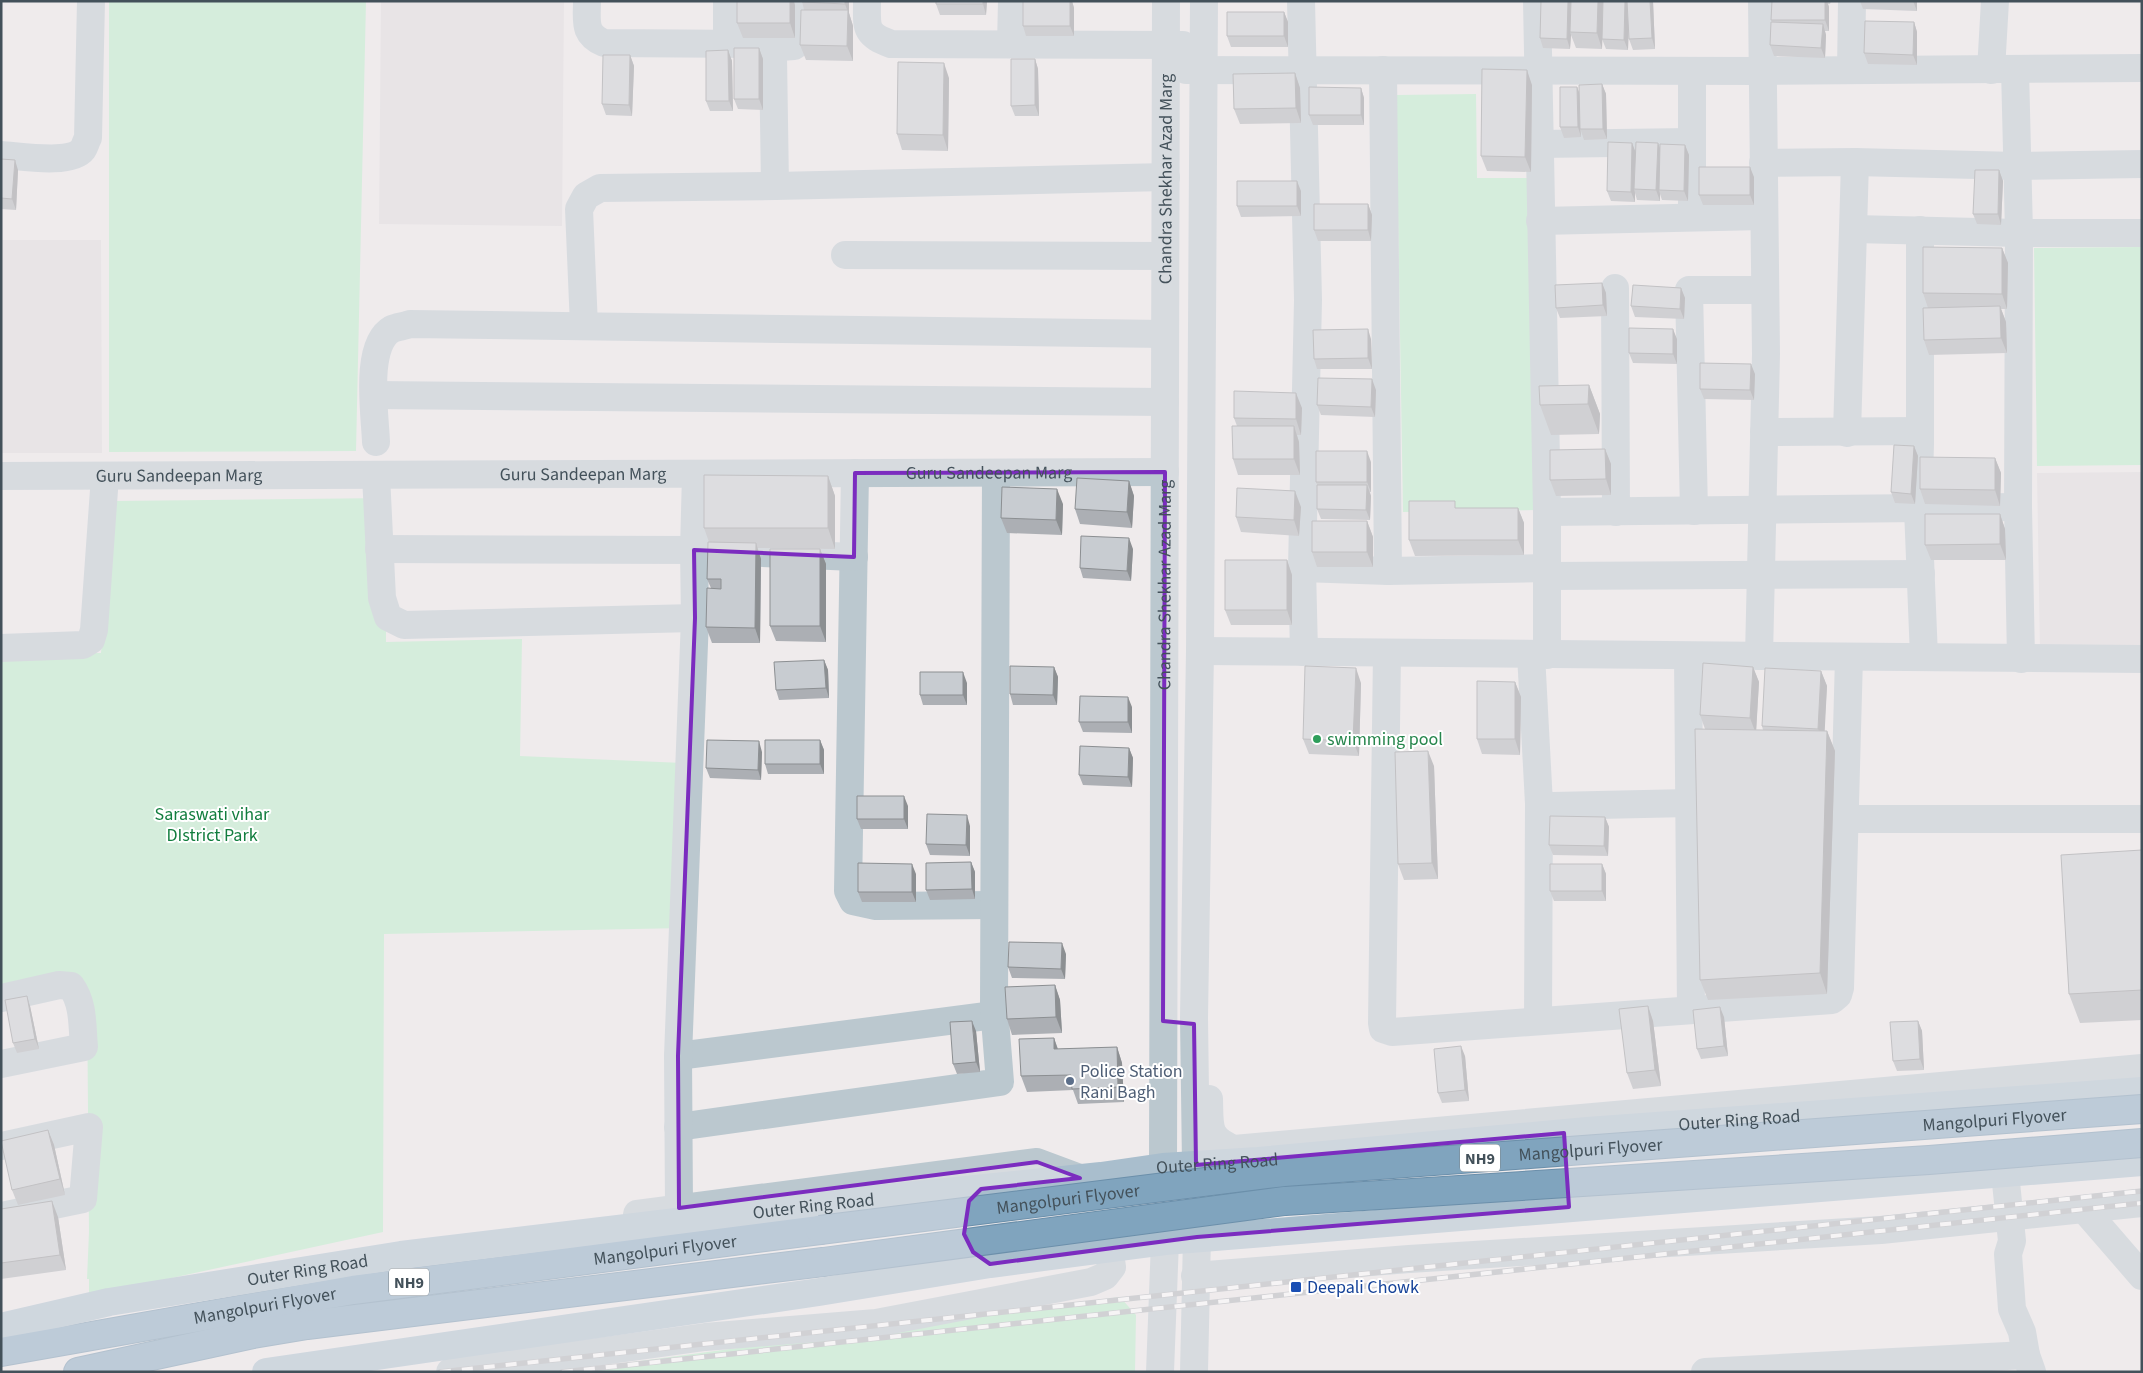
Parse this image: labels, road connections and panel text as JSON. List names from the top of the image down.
{
  "streets": {
    "highway": ["Mangolpuri Flyover", "NH9"],
    "main road": ["Outer Ring Road"],
    "street": ["Chandra Shekhar Azad Marg", "Guru Sandeepan Marg"]
  },
  "crossings": [
    ["Chandra Shekhar Azad Marg", "Guru Sandeepan Marg"],
    ["Chandra Shekhar Azad Marg", "Outer Ring Road"]
  ],
  "parks": ["Saraswati vihar DIstrict Park"],
  "places": {
    "other": ["swimming pool", "Police Station Rani Bagh"],
    "transit": ["Deepali Chowk"]
  }
}
